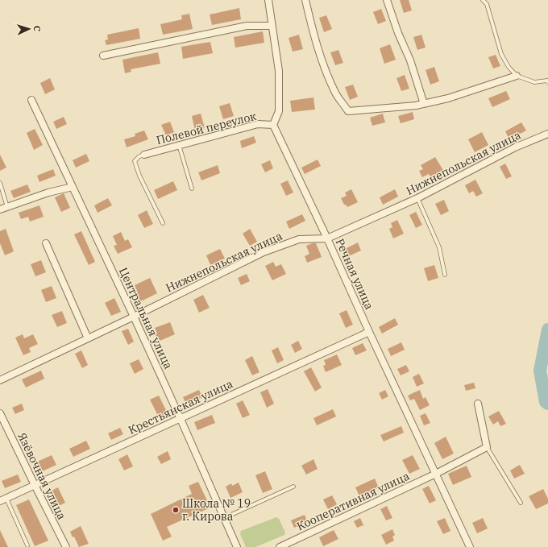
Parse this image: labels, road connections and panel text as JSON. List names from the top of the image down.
{
  "streets": {
    "street": [
      "Полевой переулок",
      "Нижнепольская улица",
      "Речная улица",
      "Центральная улица",
      "Крестьянская улица",
      "Язёвочная улица",
      "Кооперативная улица"
    ]
  },
  "crossings": [
    ["Полевой переулок", "Речная улица"],
    ["Нижнепольская улица", "Речная улица"],
    ["Нижнепольская улица", "Центральная улица"],
    ["Речная улица", "Крестьянская улица"],
    ["Речная улица", "Кооперативная улица"],
    ["Центральная улица", "Крестьянская улица"],
    ["Крестьянская улица", "Язёвочная улица"]
  ],
  "places": ["Школа № 19 г. Кирова"],
  "north": "right"
}
